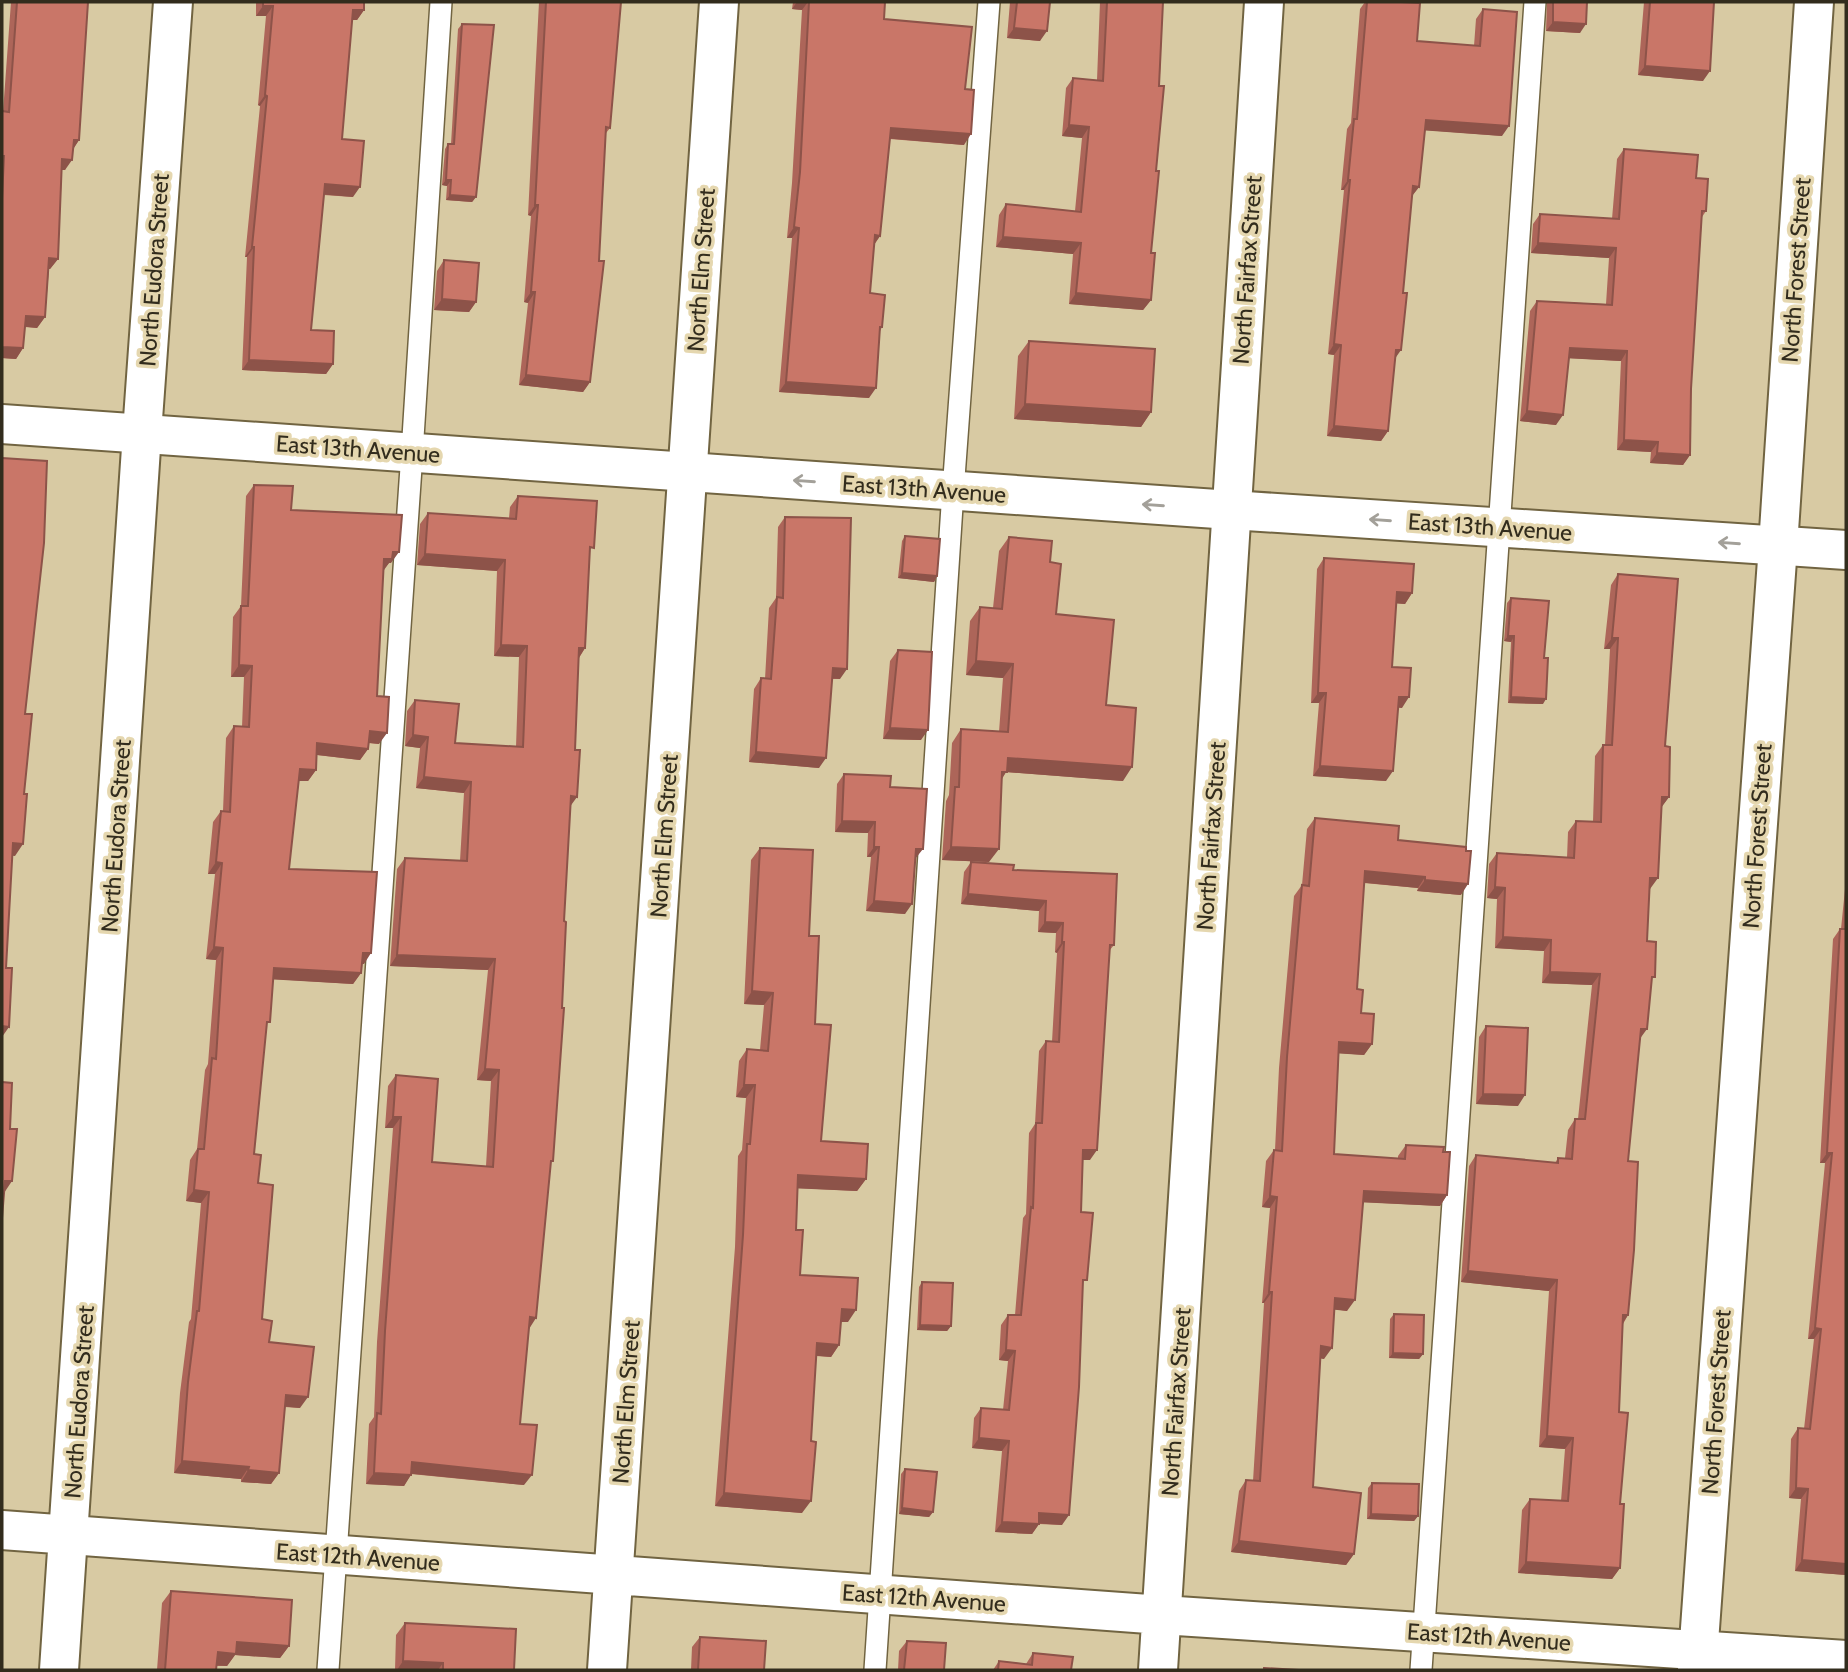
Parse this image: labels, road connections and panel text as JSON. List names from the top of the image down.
{
  "streets": {
    "street": [
      "North Eudora Street",
      "North Elm Street",
      "North Fairfax Street",
      "North Forest Street",
      "East 13th Avenue",
      "East 12th Avenue"
    ]
  },
  "crossings": [
    ["North Eudora Street", "East 13th Avenue"],
    ["North Eudora Street", "East 12th Avenue"],
    ["North Elm Street", "East 13th Avenue"],
    ["North Elm Street", "East 12th Avenue"],
    ["North Fairfax Street", "East 13th Avenue"],
    ["North Fairfax Street", "East 12th Avenue"],
    ["North Forest Street", "East 13th Avenue"],
    ["North Forest Street", "East 12th Avenue"]
  ],
  "one_way": ["East 13th Avenue"]
}
